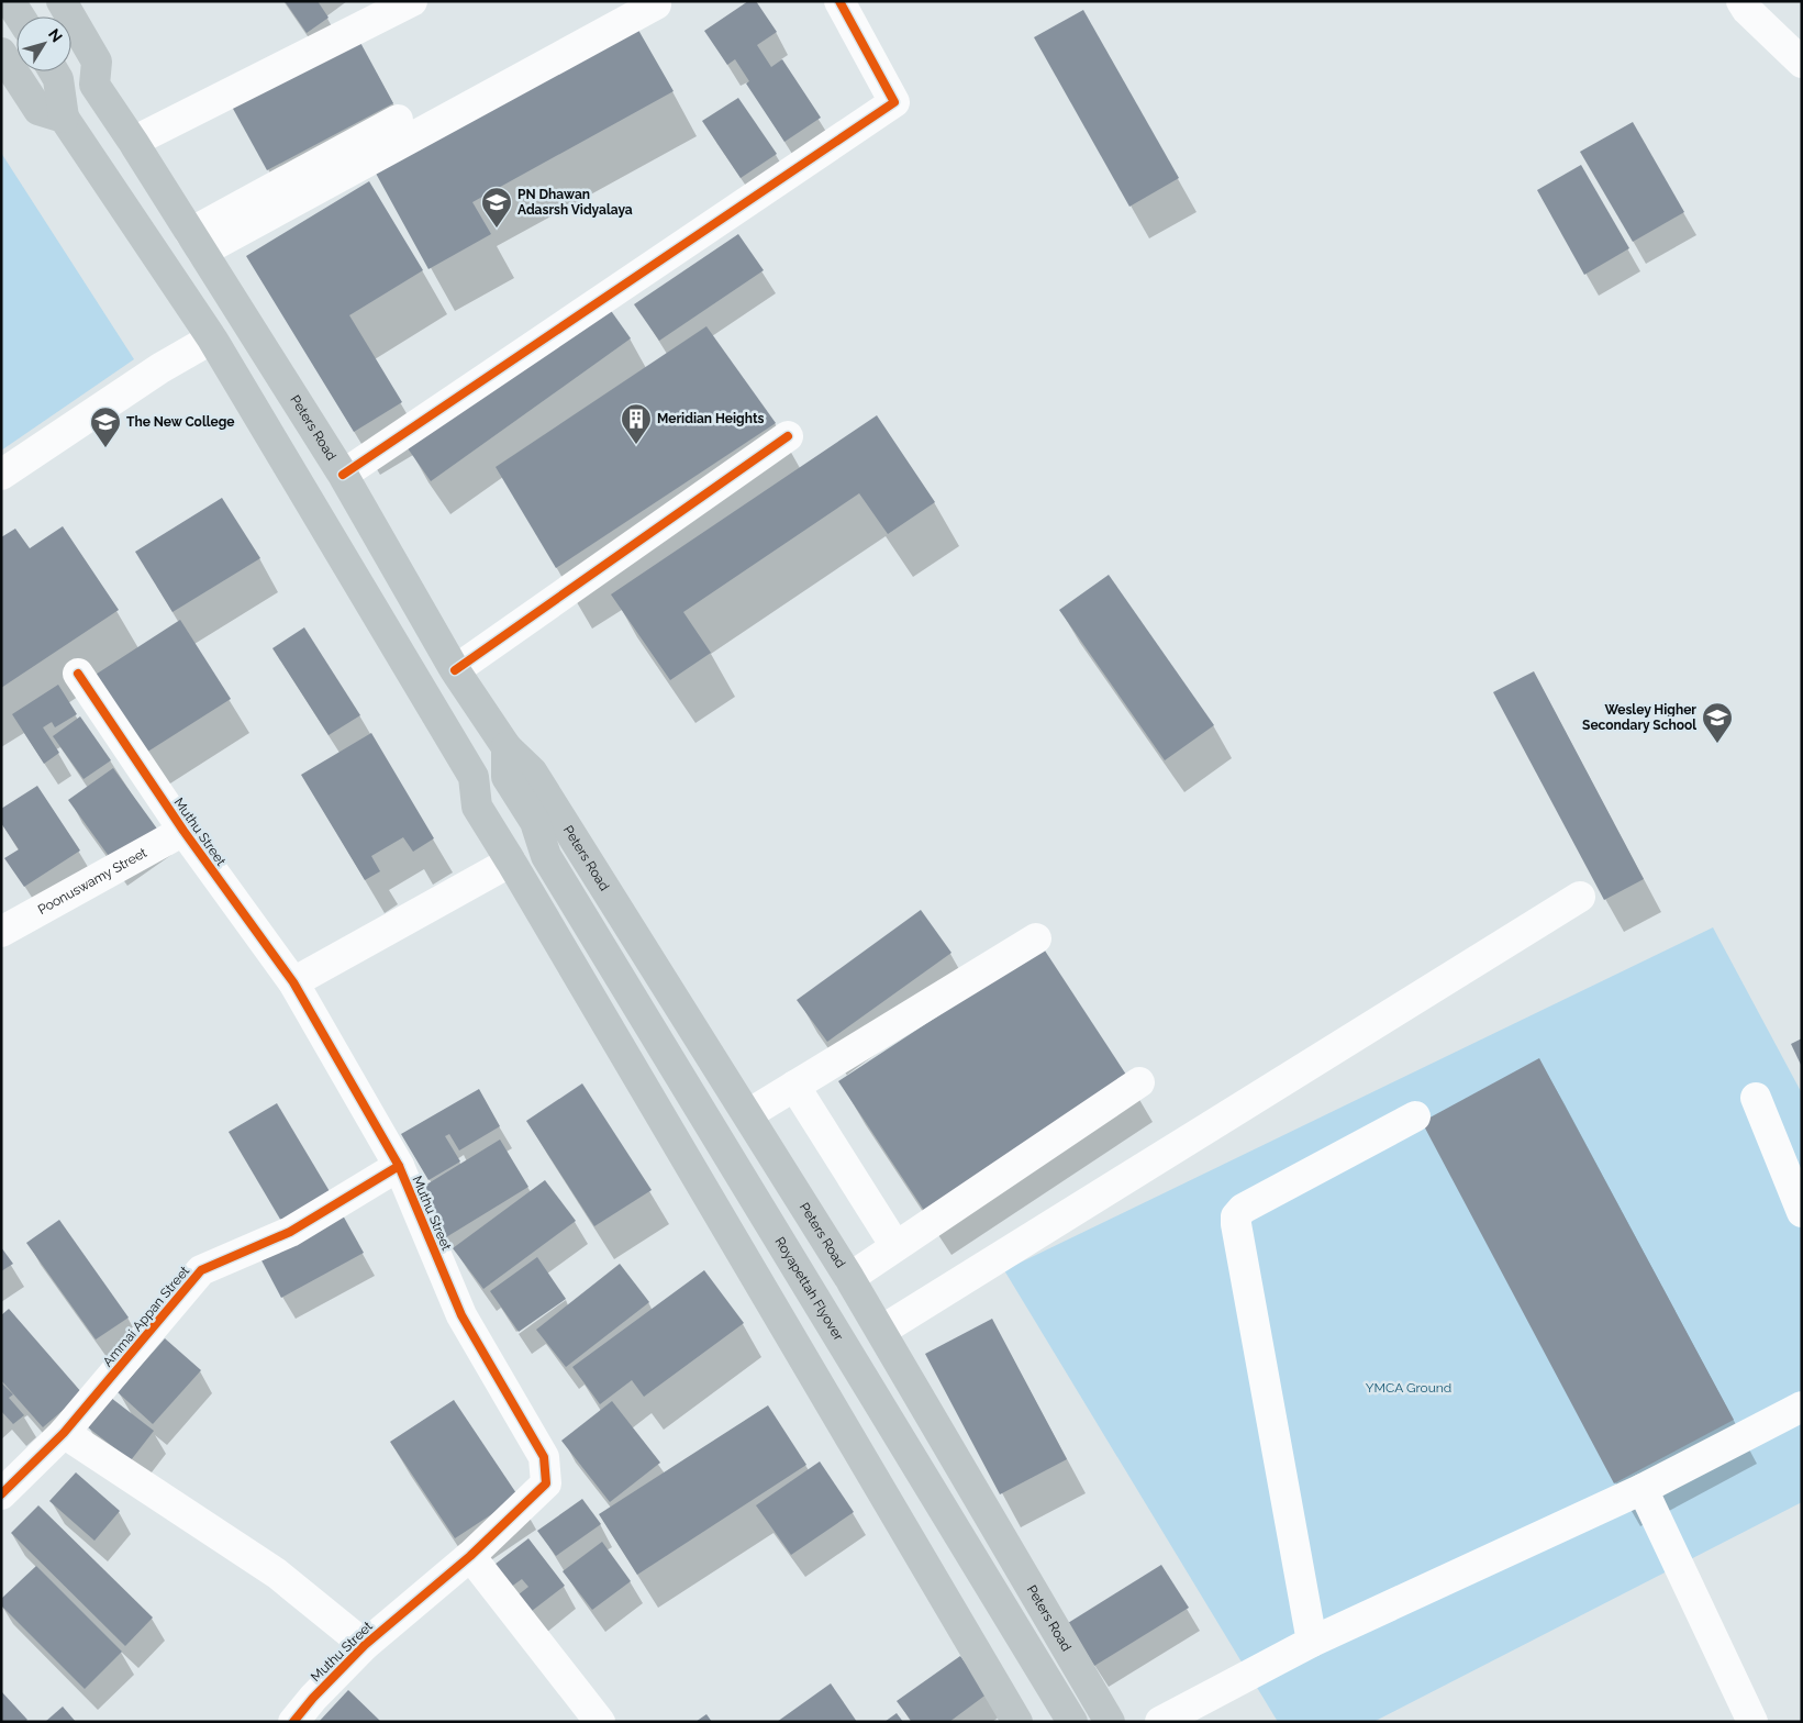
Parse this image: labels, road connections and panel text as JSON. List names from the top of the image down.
{
  "streets": {
    "main road": ["Peters Road", "Royapettah Flyover"],
    "street": ["Muthu Street", "Poonuswamy Street", "Ammai Appan Street"]
  },
  "crossings": [
    ["Peters Road", "Royapettah Flyover"],
    ["Muthu Street", "Poonuswamy Street"],
    ["Muthu Street", "Ammai Appan Street"]
  ],
  "parks": ["YMCA Ground"],
  "places": {
    "school or university": ["PN Dhawan Adasrsh Vidyalaya", "The New College", "Wesley Higher Secondary School"],
    "building": ["Meridian Heights"]
  },
  "north": "top right"
}
